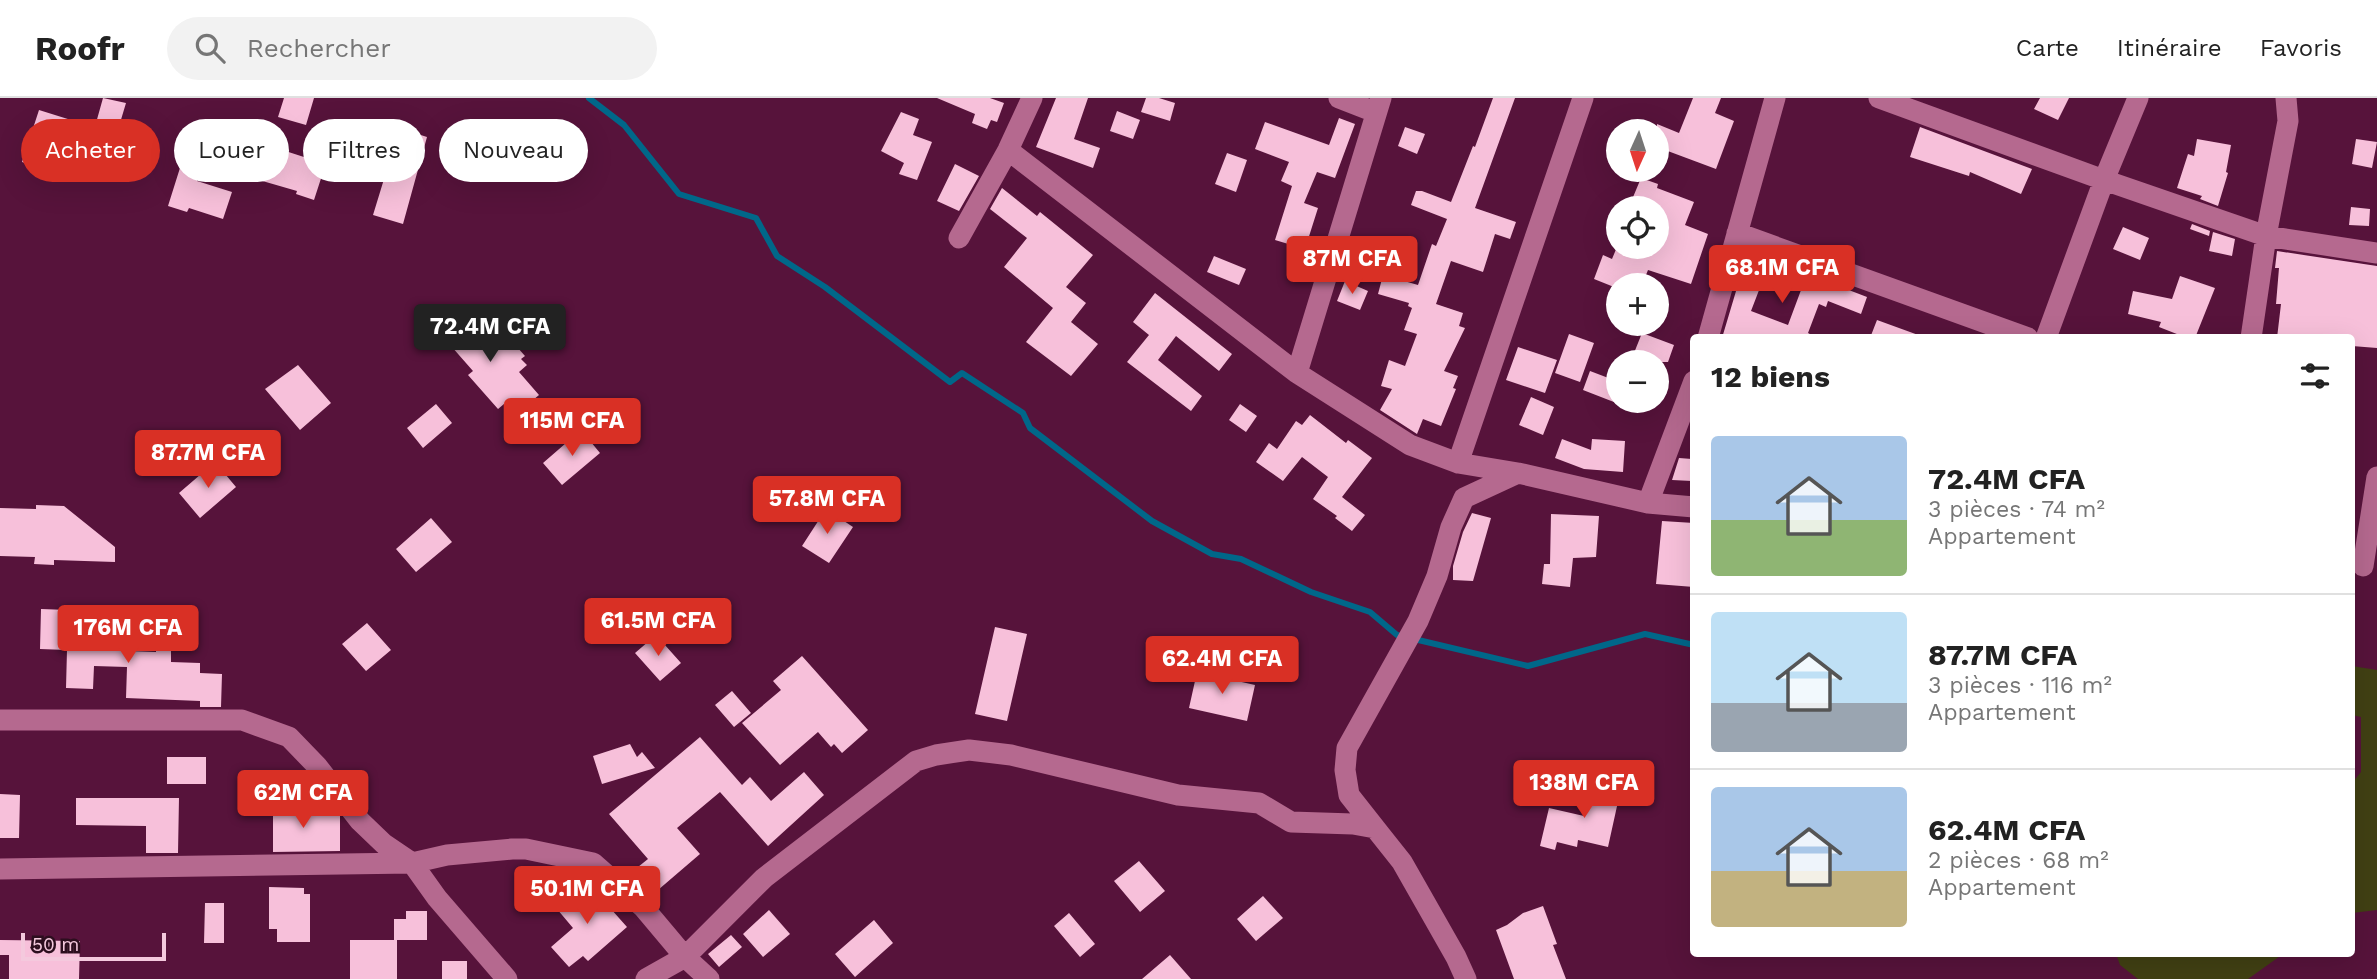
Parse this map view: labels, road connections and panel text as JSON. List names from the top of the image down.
{
  "scale_bar": "50 m",
  "north": "bottom",
  "page": {
    "header": "Roofr",
    "search": "Rechercher",
    "nav": ["Carte", "Itinéraire", "Favoris"],
    "map_buttons": ["+", "−"],
    "chip": [
      "Acheter",
      "Louer",
      "Filtres",
      "Nouveau"
    ],
    "price": [
      "87M CFA",
      "68.1M CFA",
      "72.4M CFA",
      "115M CFA",
      "87.7M CFA",
      "57.8M CFA",
      "61.5M CFA",
      "176M CFA",
      "62.4M CFA",
      "138M CFA",
      "62M CFA",
      "50.1M CFA"
    ],
    "heading": "12 biens",
    "list": [
      {
        "name": "72.4M CFA",
        "note": "3 pièces · 74 m² · Appartement"
      },
      {
        "name": "87.7M CFA",
        "note": "3 pièces · 116 m² · Appartement"
      },
      {
        "name": "62.4M CFA",
        "note": "2 pièces · 68 m² · Appartement"
      }
    ],
    "scale": "50 m"
  }
}
